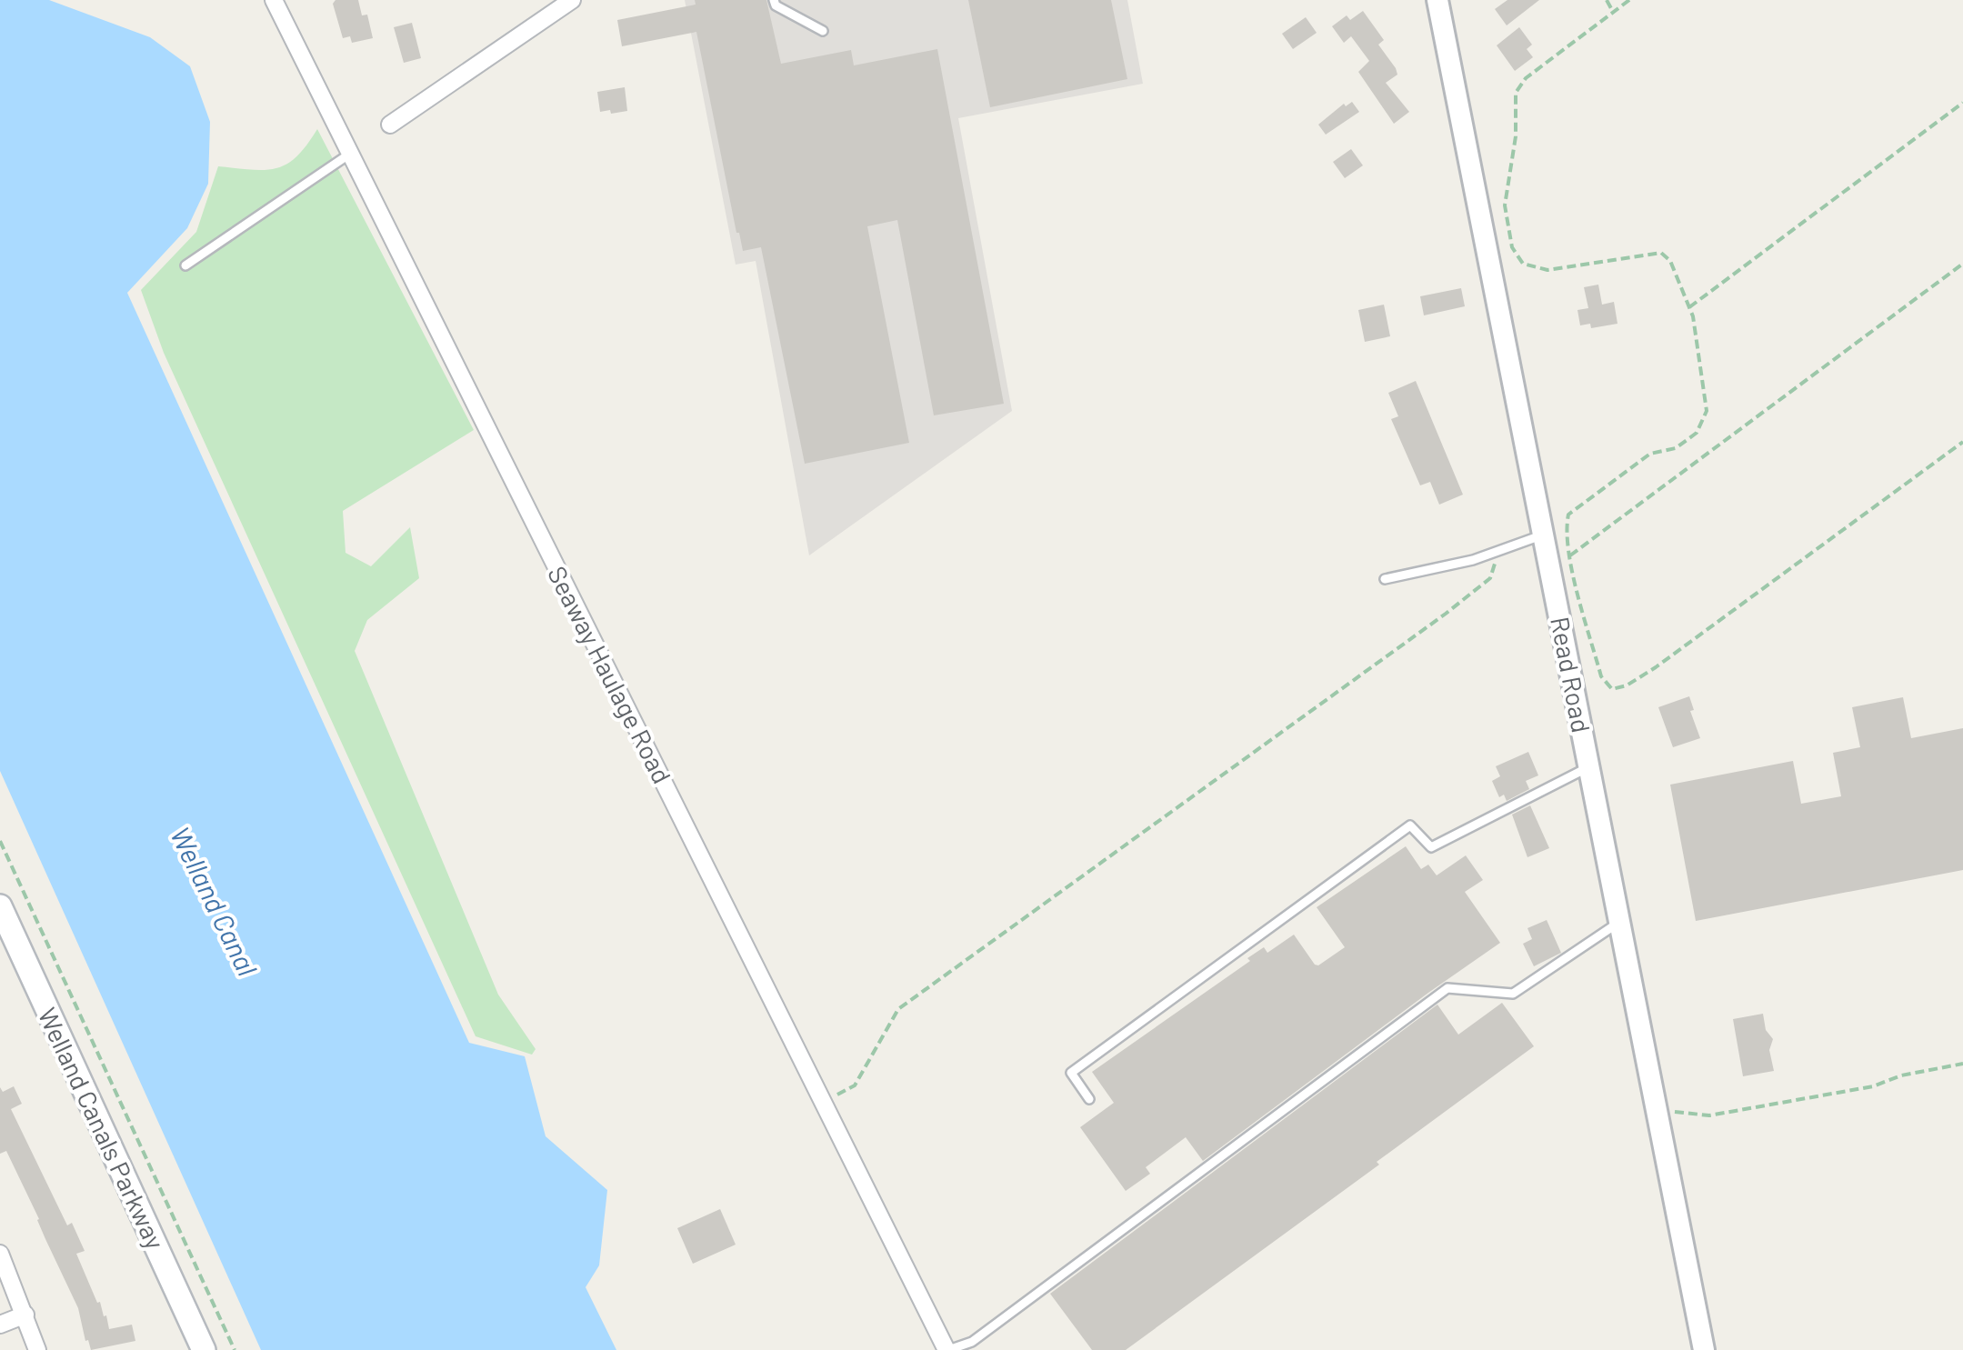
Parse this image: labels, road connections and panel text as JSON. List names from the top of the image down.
{
  "streets": {
    "main road": ["Welland Canals Parkway"],
    "street": ["Seaway Haulage Road", "Read Road"]
  },
  "water": ["Welland Canal"]
}
